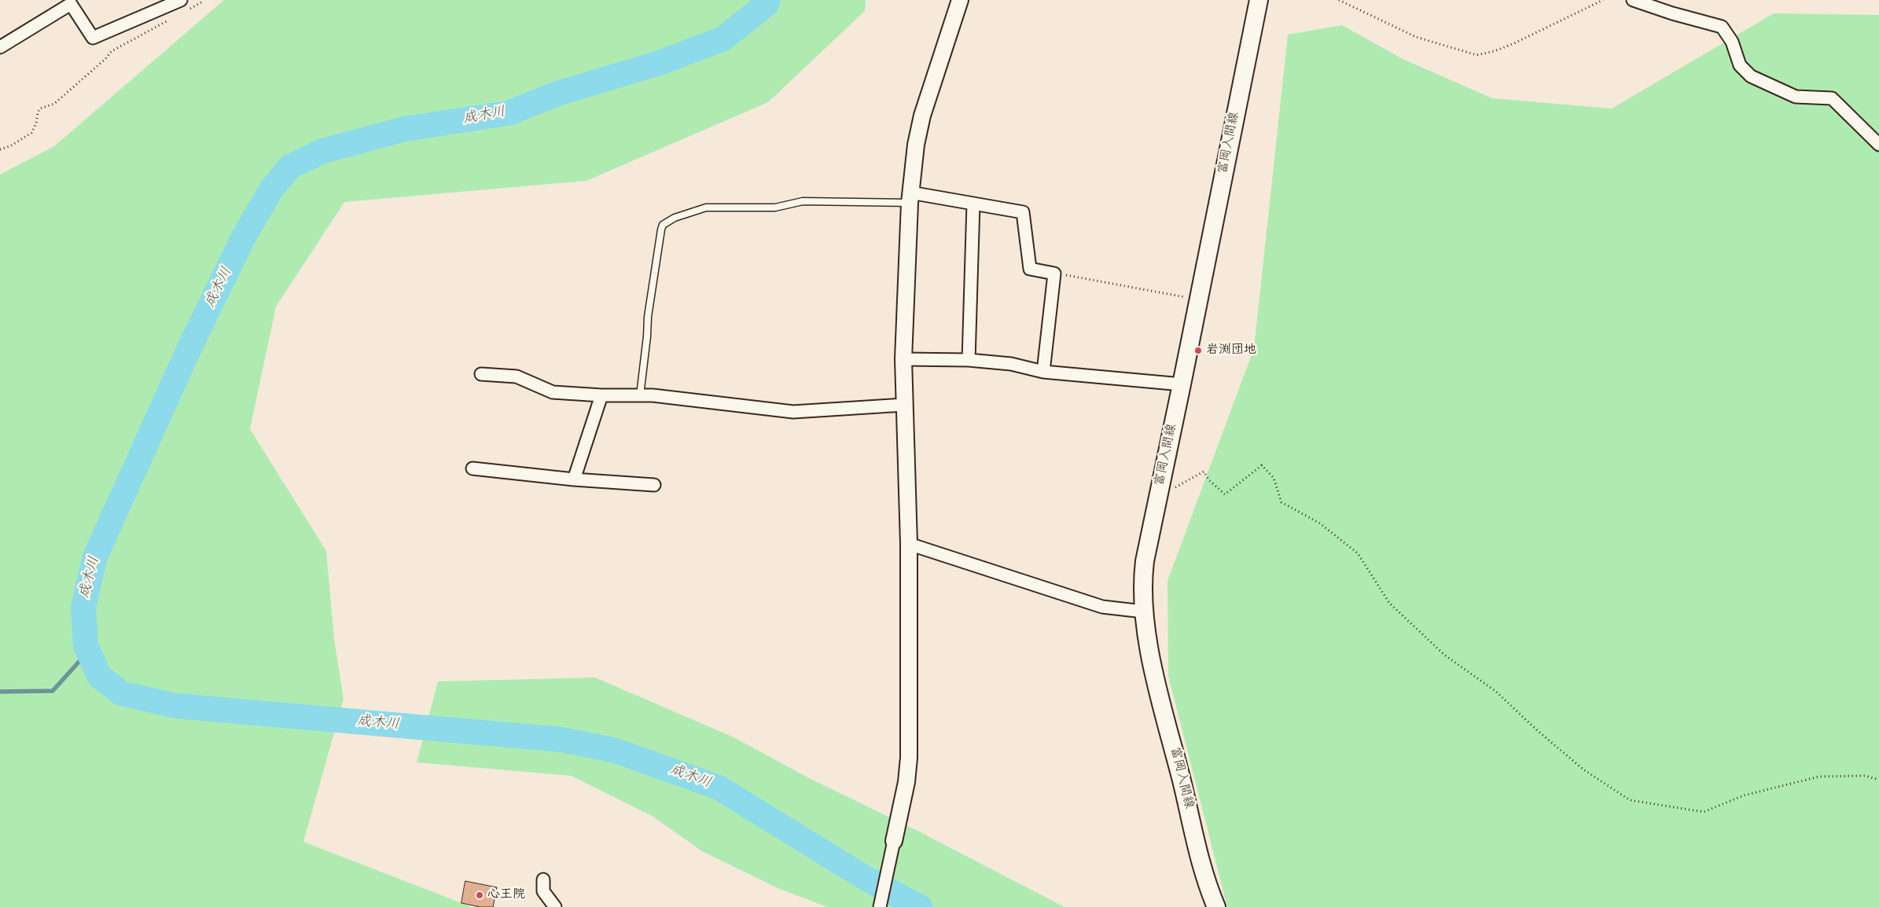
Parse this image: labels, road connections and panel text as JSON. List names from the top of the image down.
{
  "streets": {
    "main road": ["富岡入間線"]
  },
  "water": ["成木川"],
  "places": ["岩渕団地", "心王院"]
}
